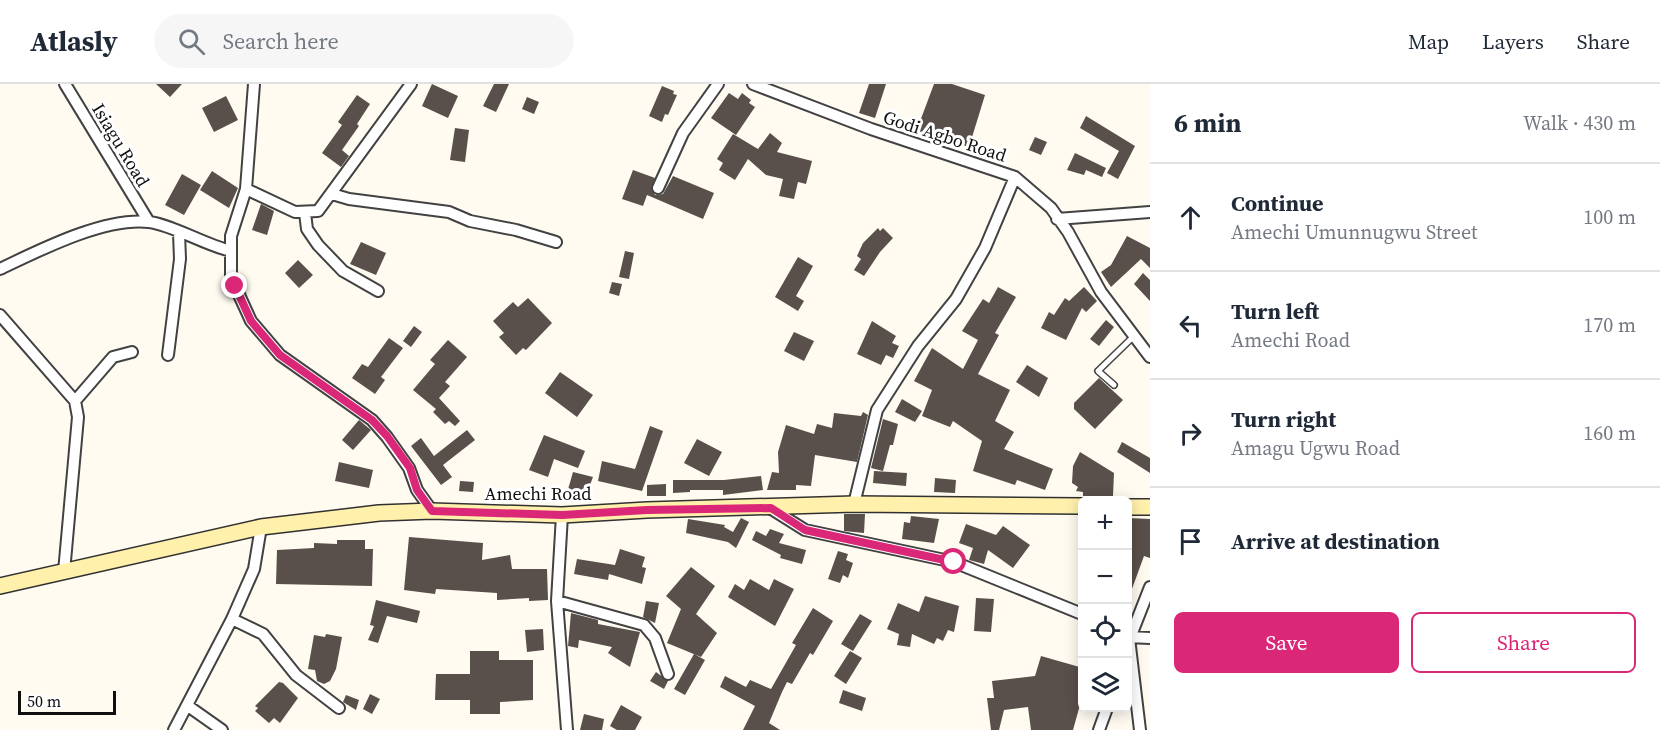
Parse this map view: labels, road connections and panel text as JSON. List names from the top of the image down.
{
  "streets": {
    "main road": ["Amechi Road"],
    "street": ["Godi Agbo Road", "Isiagu Road"]
  },
  "scale_bar": "50 m",
  "page": {
    "header": "Atlasly",
    "search": "Search here",
    "nav": ["Map", "Layers", "Share"],
    "heading": ["6 min", "Walk · 430 m"],
    "list": [
      ["Continue", "Amechi Umunnugwu Street", "100 m"],
      ["Turn left", "Amechi Road", "170 m"],
      ["Turn right", "Amagu Ugwu Road", "160 m"],
      "Arrive at destination"
    ],
    "map_buttons": ["+", "−"],
    "buttons": ["Save", "Share"],
    "scale": "50 m"
  }
}
